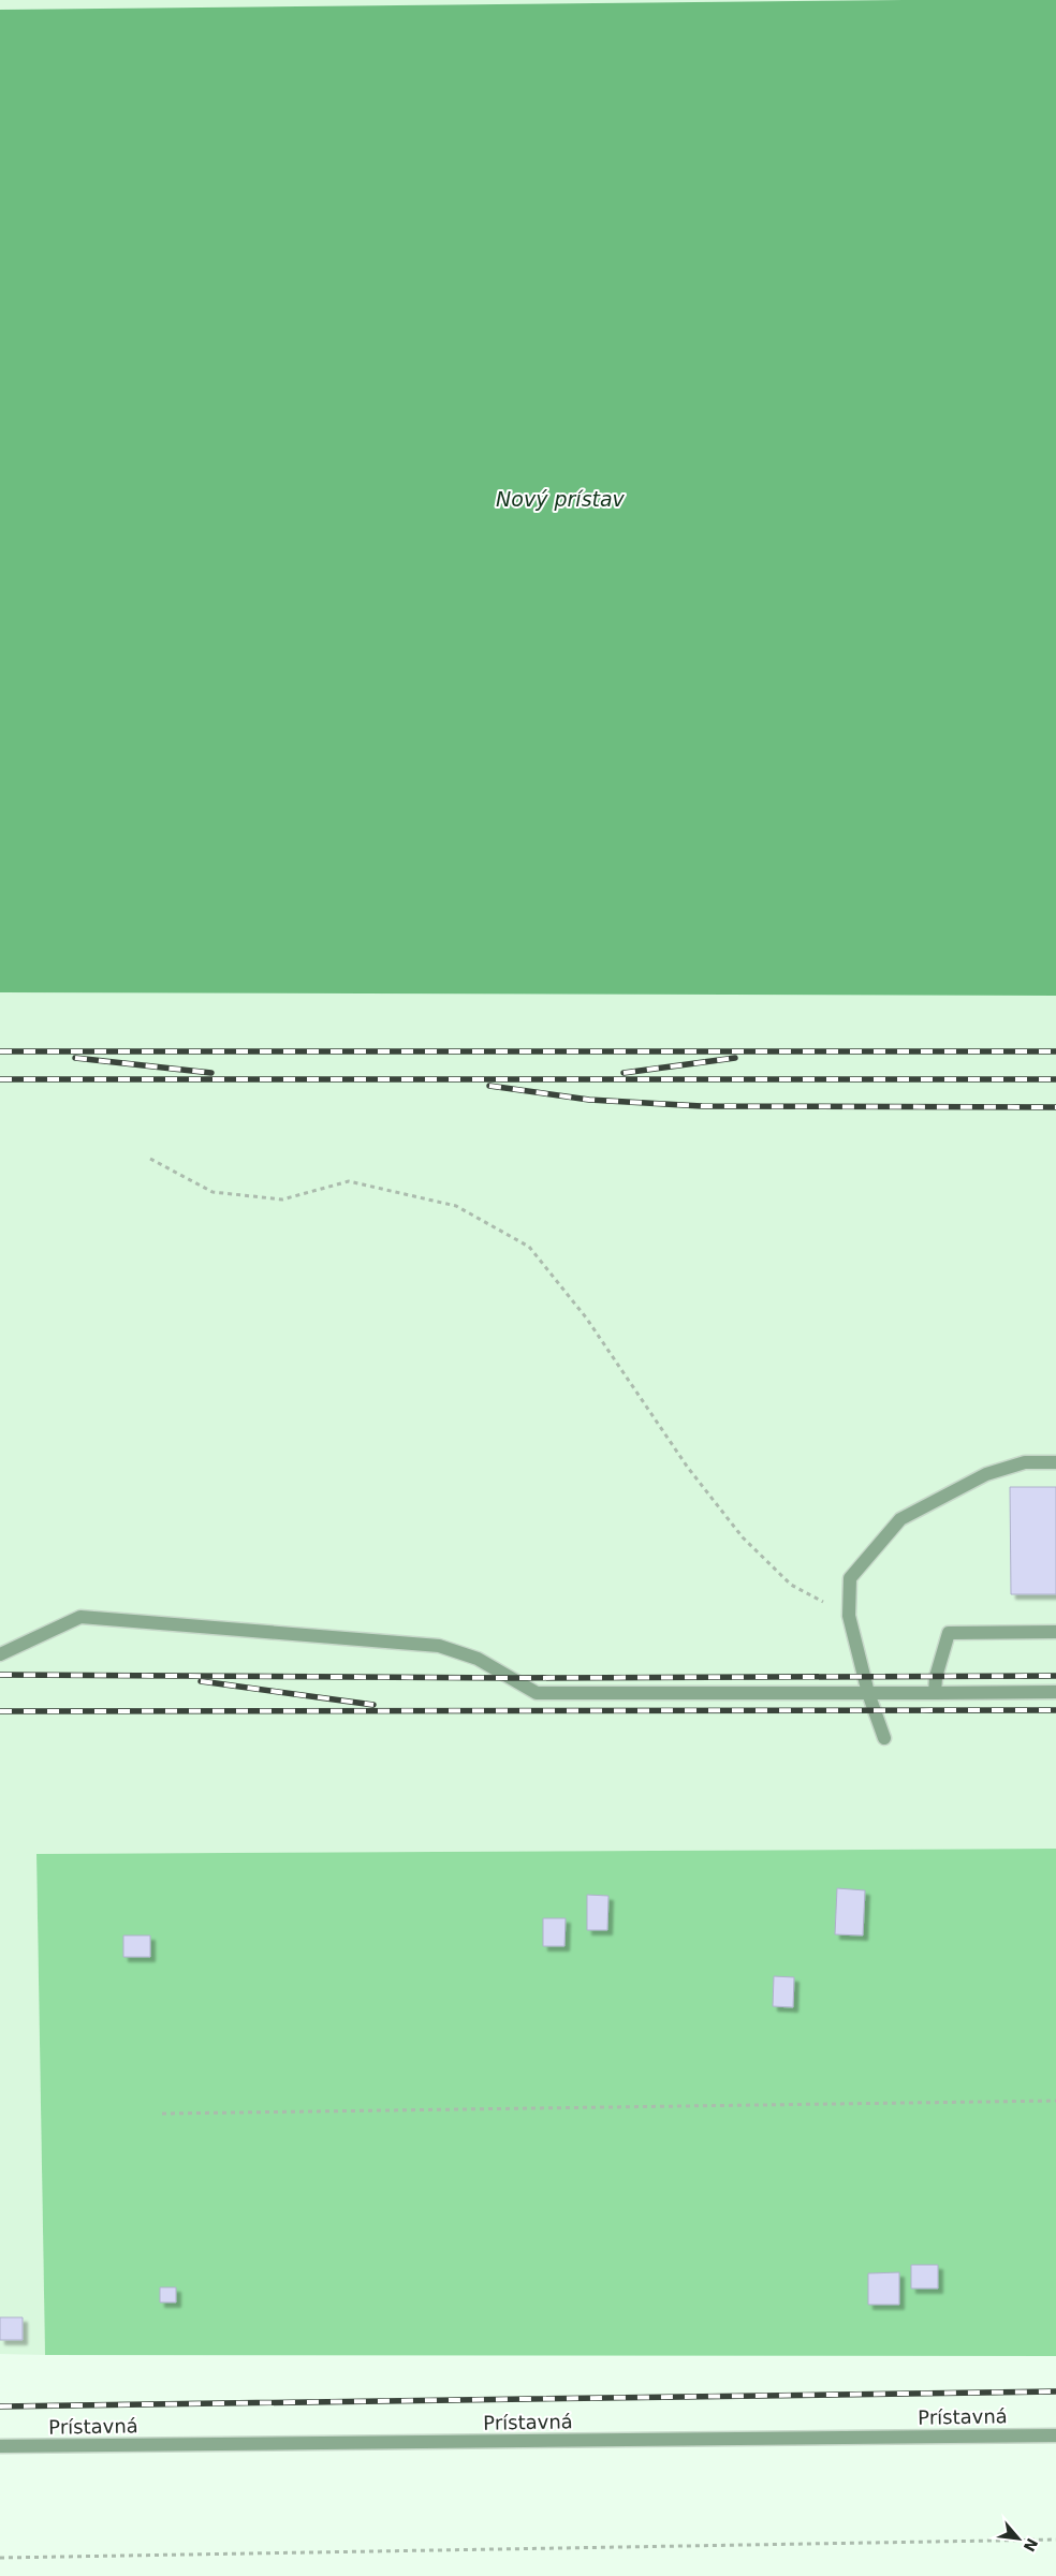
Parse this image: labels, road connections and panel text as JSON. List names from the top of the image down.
{
  "streets": {
    "street": ["Prístavná"]
  },
  "water": ["Nový prístav"],
  "north": "bottom right"
}
